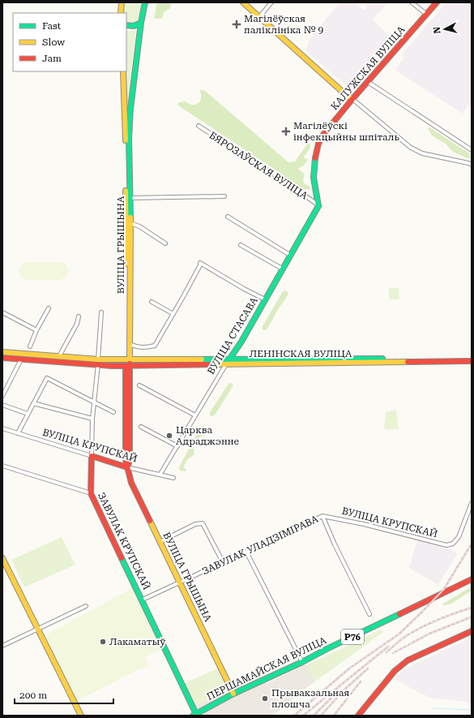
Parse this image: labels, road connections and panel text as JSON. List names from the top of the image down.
{
  "streets": {
    "main road": [
      "КАЛУЖСКАЯ ВУЛІЦА",
      "ВУЛІЦА ГРЫШЫНА",
      "ВУЛІЦА СТАСАВА",
      "ЛЕНІНСКАЯ ВУЛІЦА",
      "ВУЛІЦА КРУПСКАЙ",
      "ЗАВУЛАК КРУПСКАЙ",
      "Р76",
      "ПЕРШАМАЙСКАЯ ВУЛІЦА"
    ],
    "street": ["БЯРОЗАЎСКАЯ ВУЛІЦА", "ЗАВУЛАК УЛАДЗІМІРАВА"]
  },
  "crossings": [
    ["КАЛУЖСКАЯ ВУЛІЦА", "БЯРОЗАЎСКАЯ ВУЛІЦА"],
    ["КАЛУЖСКАЯ ВУЛІЦА", "ВУЛІЦА СТАСАВА"],
    ["БЯРОЗАЎСКАЯ ВУЛІЦА", "ВУЛІЦА СТАСАВА"],
    ["ВУЛІЦА ГРЫШЫНА", "ЛЕНІНСКАЯ ВУЛІЦА"],
    ["ВУЛІЦА ГРЫШЫНА", "ВУЛІЦА КРУПСКАЙ"],
    ["ВУЛІЦА ГРЫШЫНА", "ЗАВУЛАК УЛАДЗІМІРАВА"],
    ["ВУЛІЦА ГРЫШЫНА", "ПЕРШАМАЙСКАЯ ВУЛІЦА"],
    ["ВУЛІЦА СТАСАВА", "ЛЕНІНСКАЯ ВУЛІЦА"],
    ["ВУЛІЦА СТАСАВА", "ВУЛІЦА КРУПСКАЙ"],
    ["ВУЛІЦА КРУПСКАЙ", "ЗАВУЛАК КРУПСКАЙ"],
    ["ВУЛІЦА КРУПСКАЙ", "ЗАВУЛАК УЛАДЗІМІРАВА"],
    ["ЗАВУЛАК КРУПСКАЙ", "ЗАВУЛАК УЛАДЗІМІРАВА"],
    ["ЗАВУЛАК КРУПСКАЙ", "ПЕРШАМАЙСКАЯ ВУЛІЦА"]
  ],
  "places": {
    "health": ["Магілёўская паліклініка № 9", "Магілёўскі інфекцыйны шпіталь"],
    "other": ["Царква Адраджэнне", "Лакаматыў", "Прывакзальная плошча"]
  },
  "legend": ["Fast", "Slow", "Jam"],
  "scale_bar": "200 m",
  "north": "left"
}
